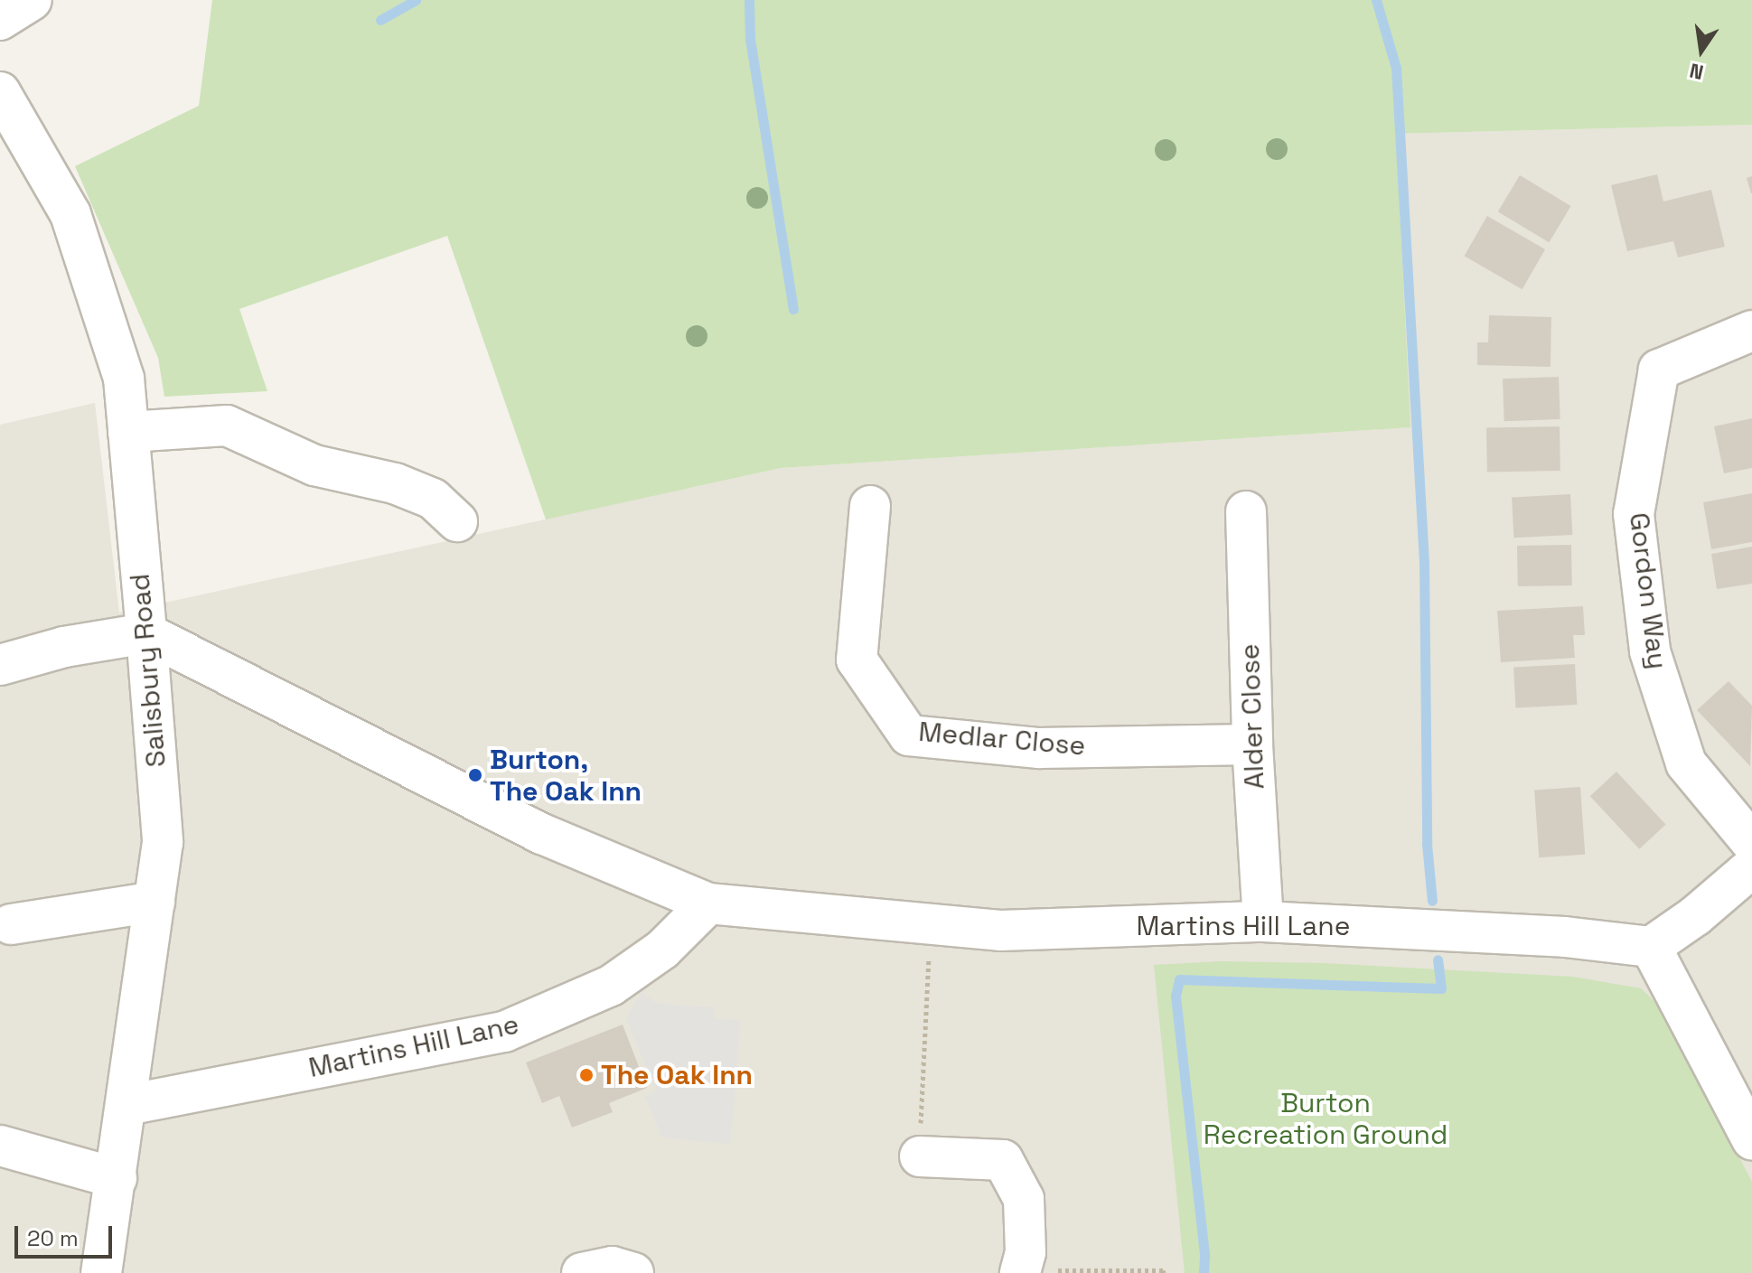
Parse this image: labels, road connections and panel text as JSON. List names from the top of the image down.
{
  "streets": {
    "street": [
      "Gordon Way",
      "Salisbury Road",
      "Alder Close",
      "Medlar Close",
      "Martins Hill Lane"
    ]
  },
  "crossings": [
    ["Salisbury Road", "Martins Hill Lane"],
    ["Alder Close", "Medlar Close"],
    ["Alder Close", "Martins Hill Lane"]
  ],
  "parks": ["Burton Recreation Ground"],
  "places": ["Burton, The Oak Inn", "The Oak Inn"],
  "scale_bar": "20 m",
  "north": "bottom"
}
